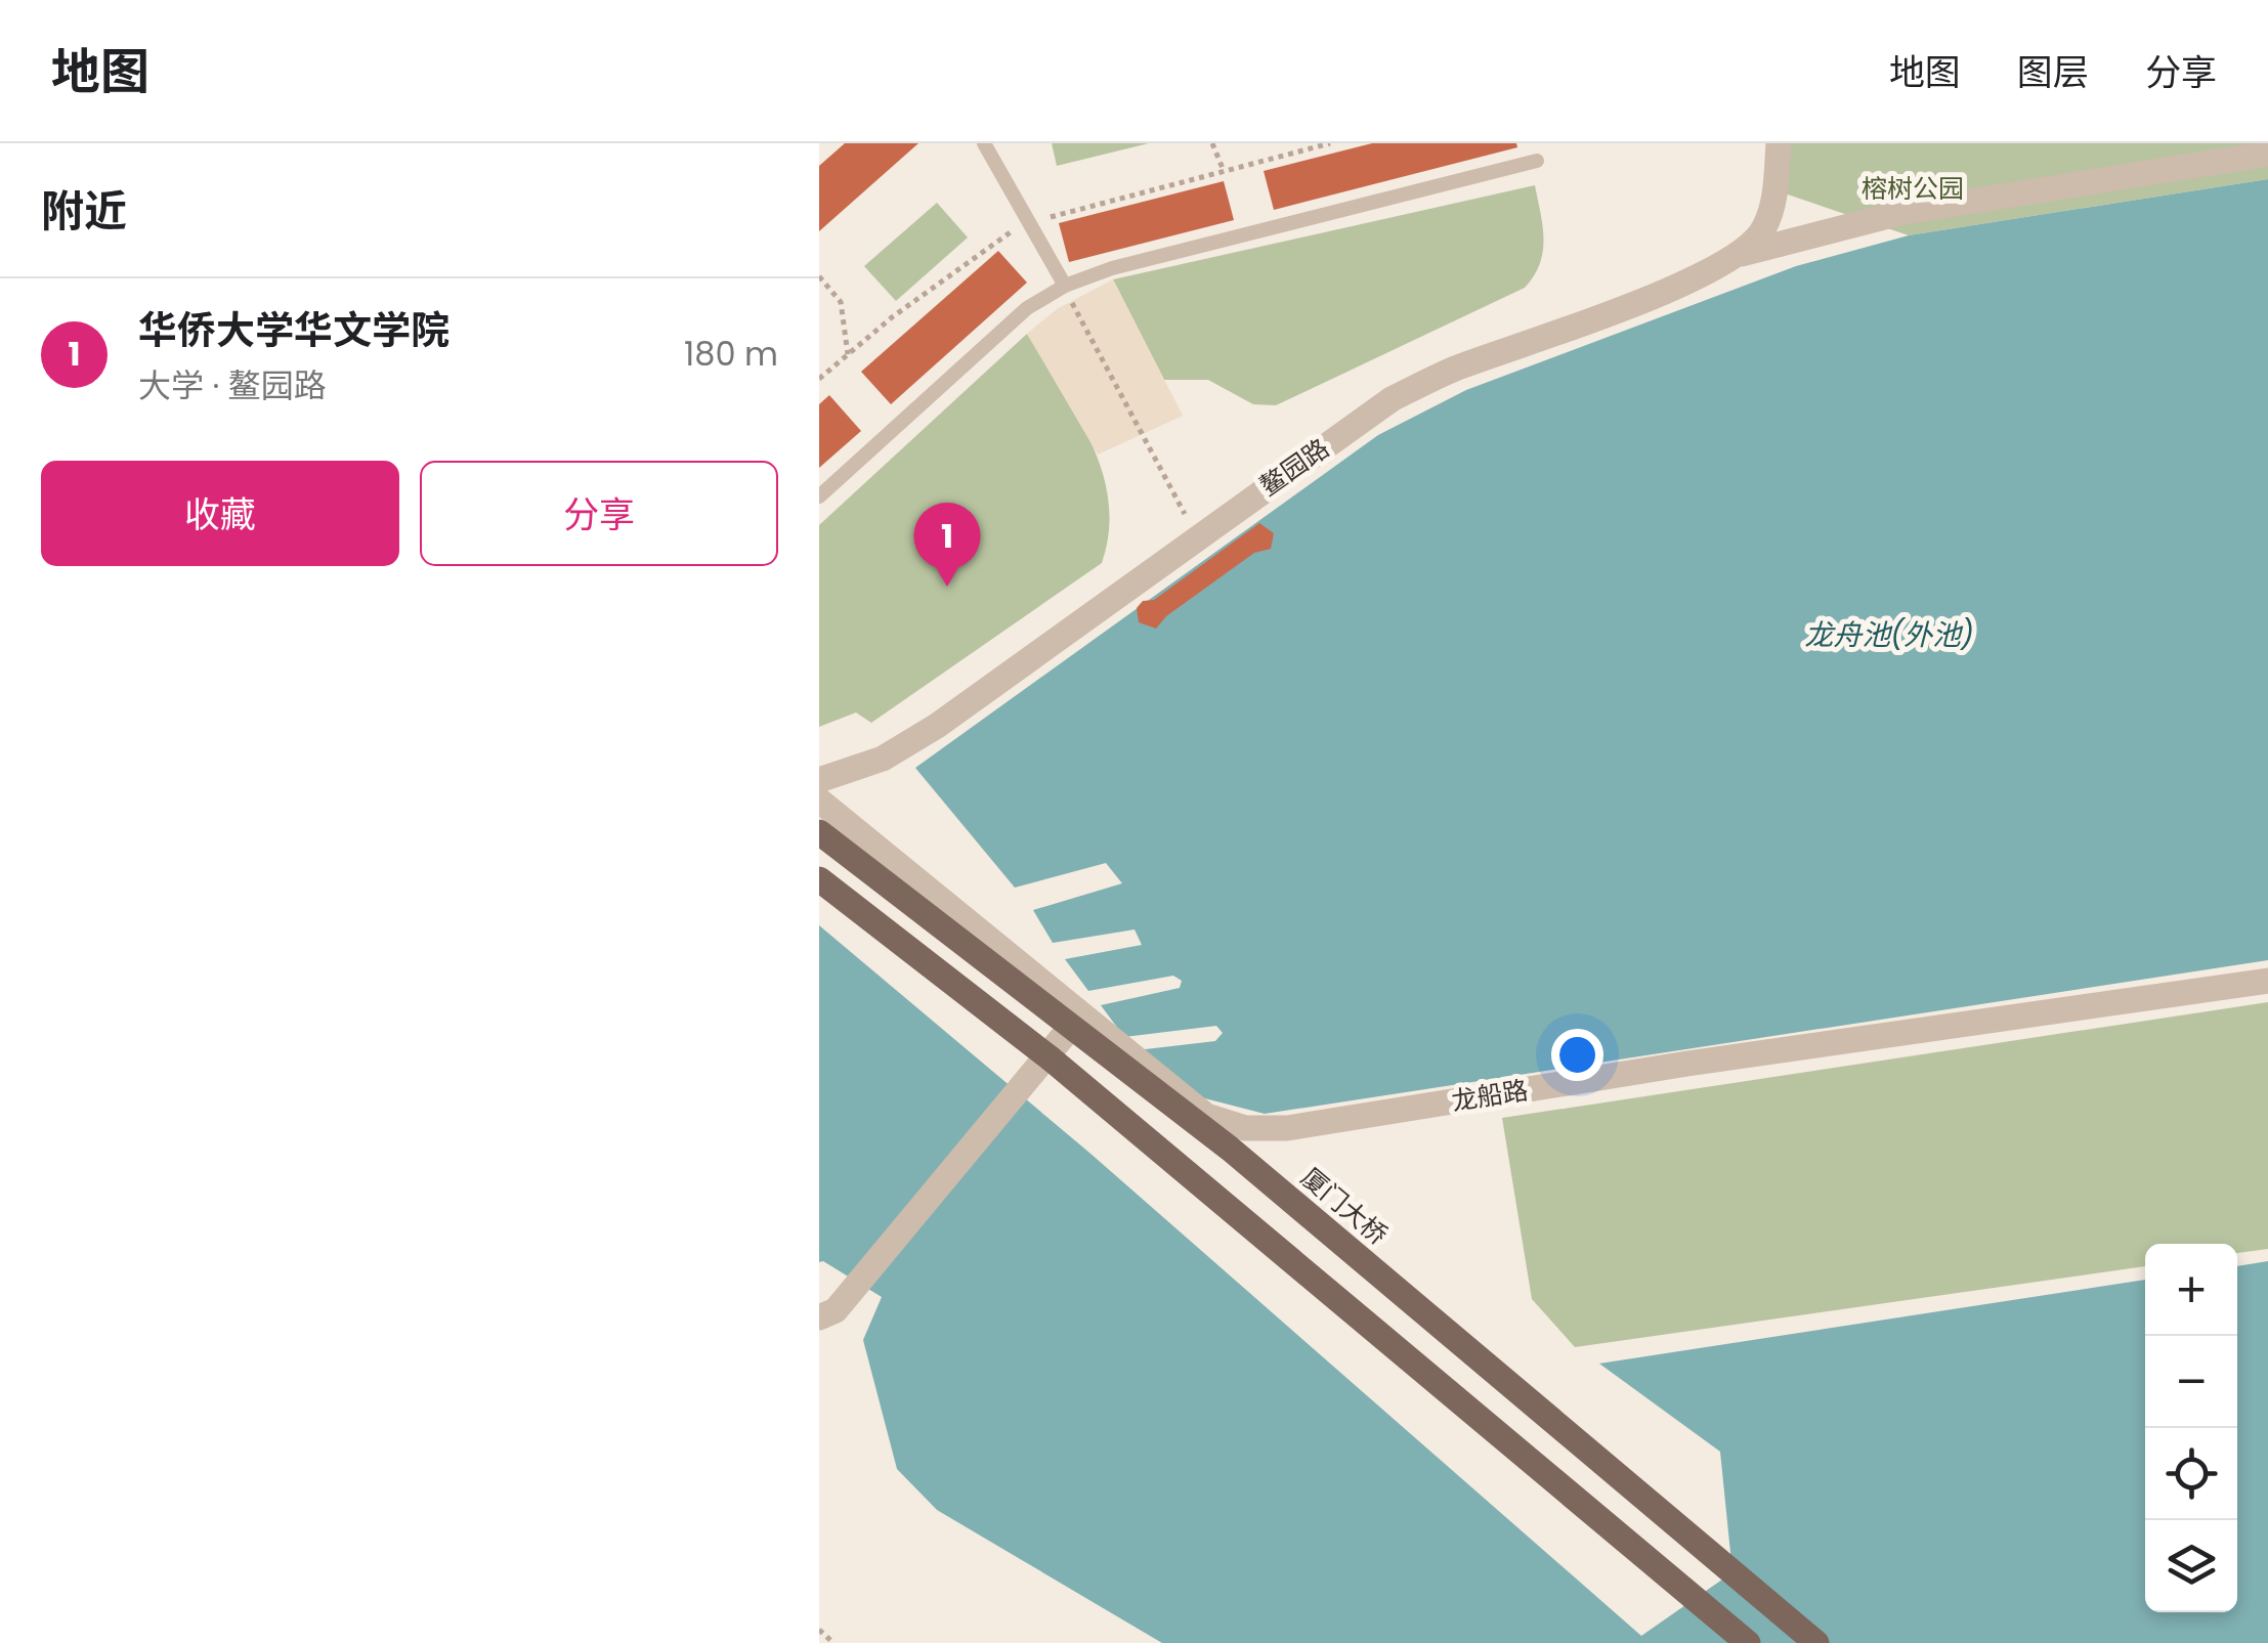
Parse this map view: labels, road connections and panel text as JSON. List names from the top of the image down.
{
  "streets": {
    "main road": ["厦门大桥"],
    "street": ["鳌园路", "龙船路"]
  },
  "water": ["龙舟池(外池)"],
  "parks": ["榕树公园"],
  "page": {
    "header": "地图",
    "nav": ["地图", "图层", "分享"],
    "heading": "附近",
    "list": [
      {
        "mark": "1",
        "name": "华侨大学华文学院",
        "note": "大学 · 鳌园路",
        "value": "180 m"
      }
    ],
    "buttons": ["收藏", "分享"],
    "pins": "1",
    "map_buttons": ["+", "−"]
  }
}
